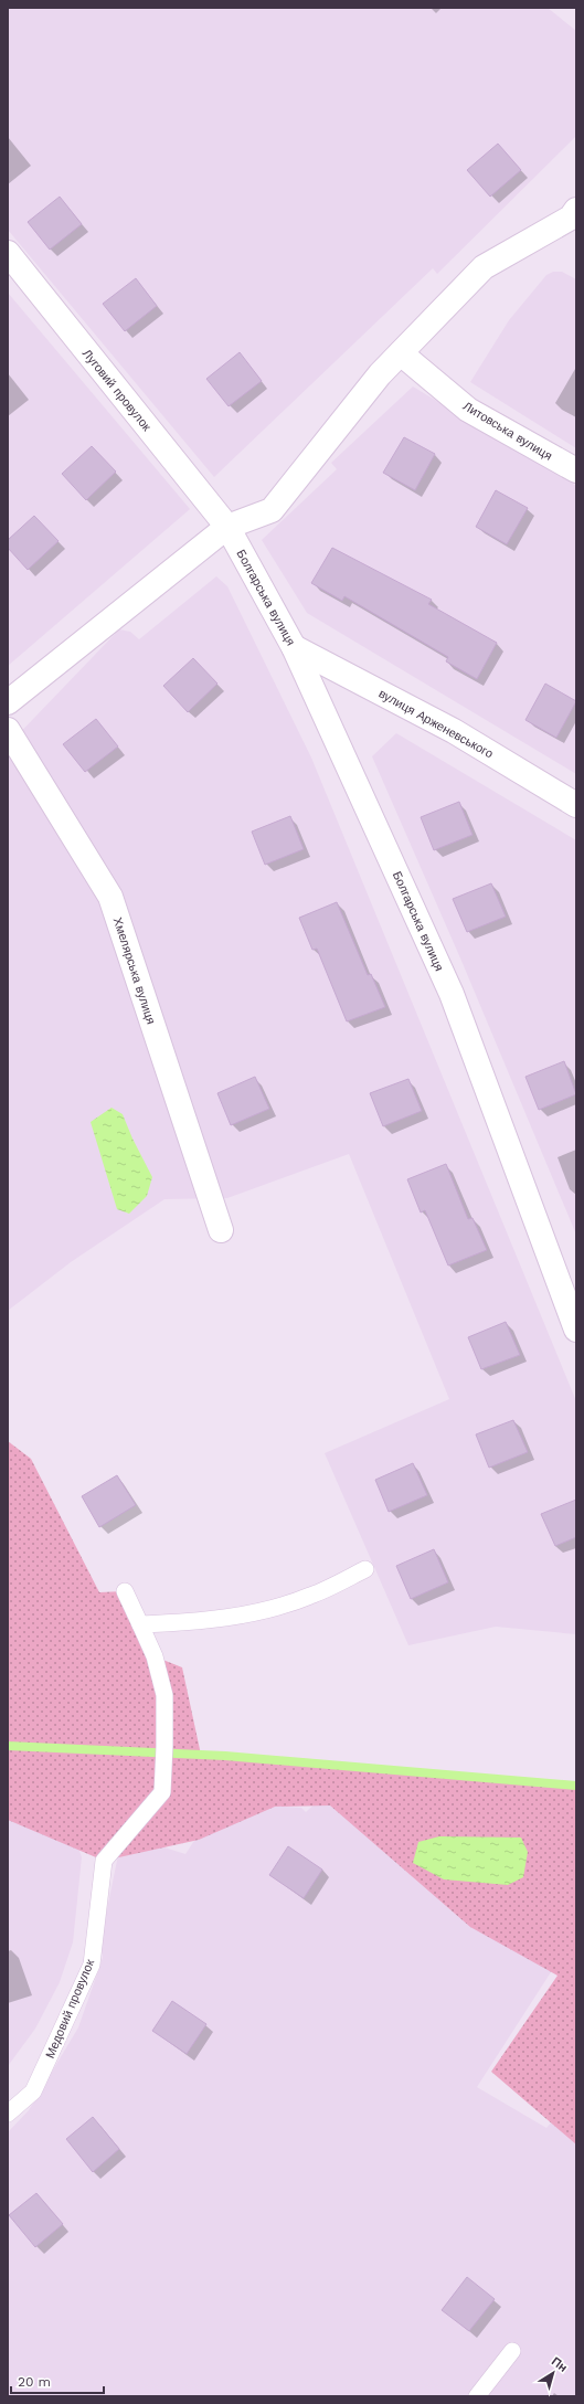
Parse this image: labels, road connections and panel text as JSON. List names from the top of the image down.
{
  "streets": {
    "street": [
      "Луговий провулок",
      "Литовська вулиця",
      "Болгарська вулиця",
      "вулиця Арженевського",
      "Хмелярська вулиця"
    ],
    "lane": ["Медовий провулок"]
  },
  "crossings": [
    ["Луговий провулок", "Болгарська вулиця"],
    ["Болгарська вулиця", "вулиця Арженевського"]
  ],
  "scale_bar": "20 m",
  "north": "top right"
}
